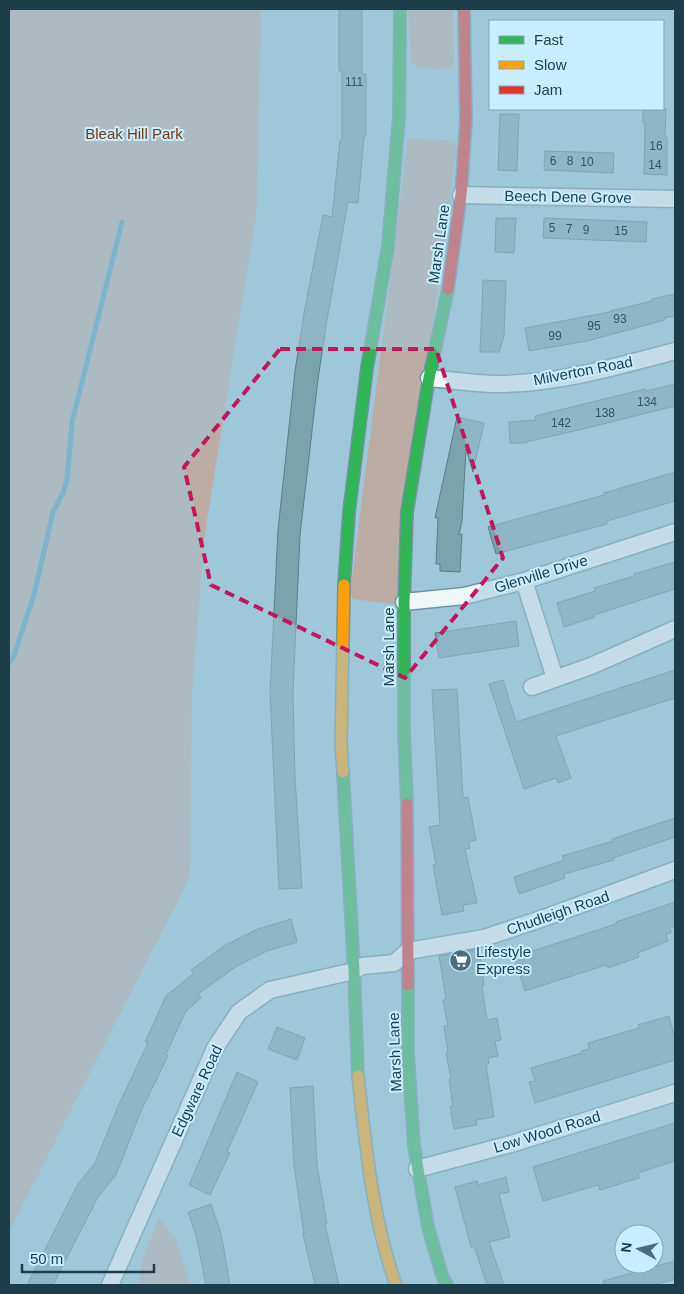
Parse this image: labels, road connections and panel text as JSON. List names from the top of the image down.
{
  "streets": {
    "main road": ["Marsh Lane"],
    "street": [
      "Beech Dene Grove",
      "Milverton Road",
      "Glenville Drive",
      "Chudleigh Road",
      "Edgware Road",
      "Low Wood Road"
    ]
  },
  "crossings": [
    ["Beech Dene Grove", "Marsh Lane"],
    ["Marsh Lane", "Milverton Road"],
    ["Marsh Lane", "Glenville Drive"],
    ["Marsh Lane", "Chudleigh Road"],
    ["Marsh Lane", "Edgware Road"],
    ["Marsh Lane", "Low Wood Road"],
    ["Chudleigh Road", "Edgware Road"]
  ],
  "parks": ["Bleak Hill Park"],
  "places": {
    "supermarket": ["Lifestyle Express"]
  },
  "house_numbers": [
    "111",
    "16",
    "6",
    "8",
    "10",
    "14",
    "5",
    "7",
    "9",
    "15",
    "93",
    "95",
    "99",
    "134",
    "138",
    "142"
  ],
  "legend": ["Fast", "Slow", "Jam"],
  "scale_bar": "50 m",
  "north": "left"
}
